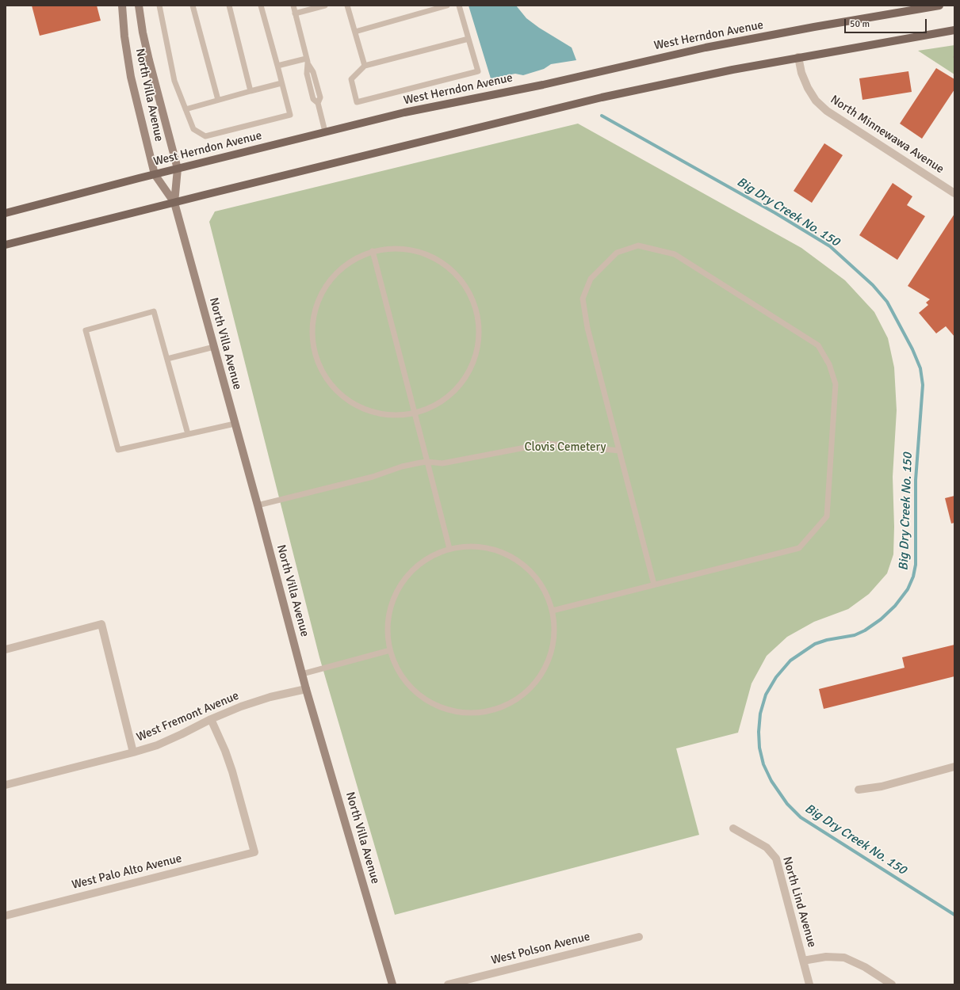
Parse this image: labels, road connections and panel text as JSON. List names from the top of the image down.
{
  "streets": {
    "main road": ["West Herndon Avenue", "North Villa Avenue"],
    "street": [
      "North Minnewawa Avenue",
      "West Fremont Avenue",
      "West Palo Alto Avenue",
      "North Lind Avenue",
      "West Polson Avenue"
    ]
  },
  "crossings": [
    ["West Herndon Avenue", "North Villa Avenue"],
    ["North Villa Avenue", "West Fremont Avenue"],
    ["West Fremont Avenue", "West Palo Alto Avenue"]
  ],
  "water": ["Big Dry Creek No. 150"],
  "parks": ["Clovis Cemetery"],
  "scale_bar": "50 m"
}
